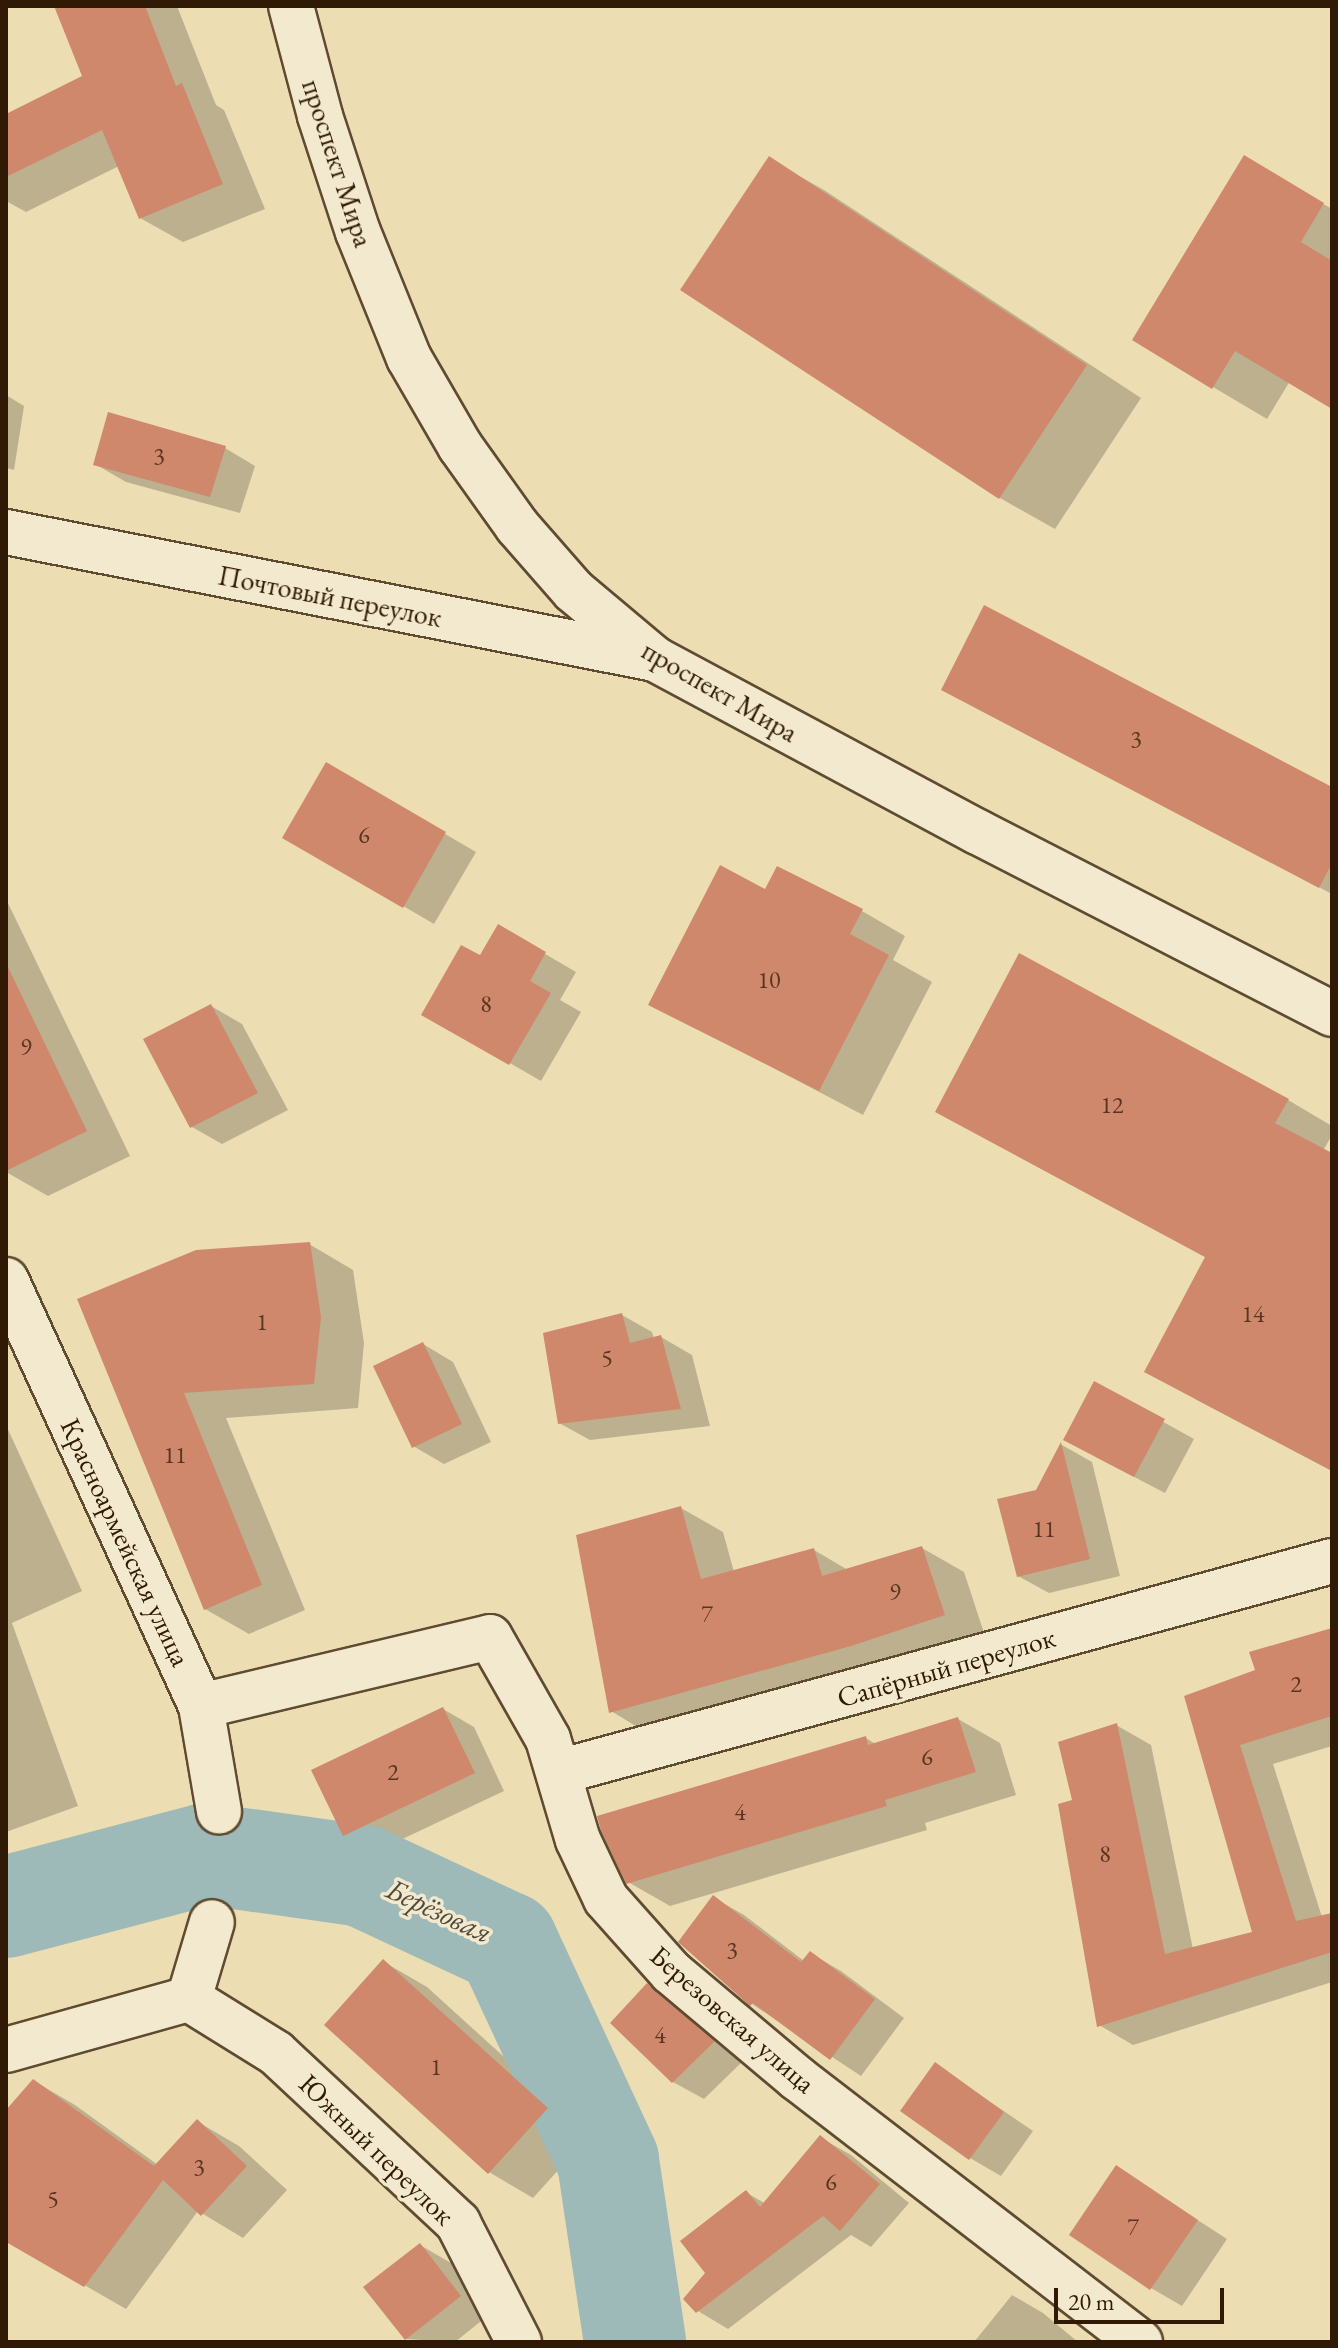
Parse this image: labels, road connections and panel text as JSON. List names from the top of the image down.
{
  "streets": {
    "street": [
      "проспект Мира",
      "Почтовый переулок",
      "Красноармейская улица",
      "Сапёрный переулок",
      "Березовская улица",
      "Южный переулок"
    ]
  },
  "crossings": [
    ["проспект Мира", "Почтовый переулок"],
    ["Красноармейская улица", "Березовская улица"],
    ["Сапёрный переулок", "Березовская улица"]
  ],
  "water": ["Берёзовая"],
  "house_numbers": [
    "3",
    "3",
    "6",
    "10",
    "8",
    "9",
    "12",
    "14",
    "1",
    "5",
    "11",
    "11",
    "9",
    "7",
    "2",
    "6",
    "2",
    "4",
    "8",
    "3",
    "4",
    "1",
    "3",
    "6",
    "5",
    "7"
  ],
  "scale_bar": "20 m"
}
